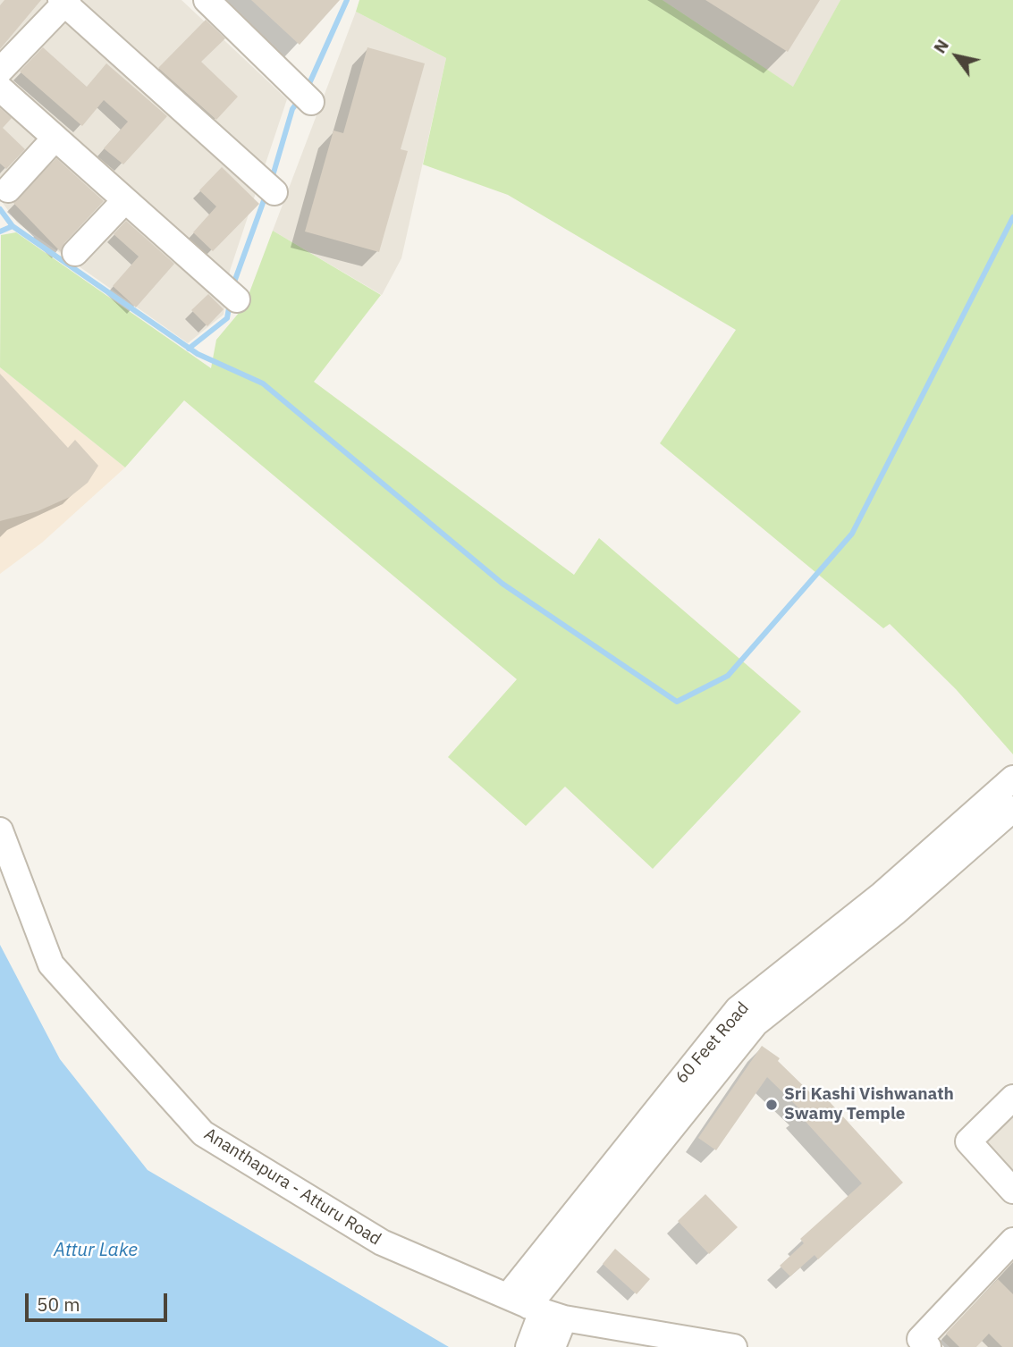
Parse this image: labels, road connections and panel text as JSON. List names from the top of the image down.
{
  "streets": {
    "street": ["60 Feet Road", "Ananthapura - Atturu Road"]
  },
  "crossings": [
    ["60 Feet Road", "Ananthapura - Atturu Road"]
  ],
  "water": ["Attur Lake"],
  "places": ["Sri Kashi Vishwanath Swamy Temple"],
  "scale_bar": "50 m",
  "north": "top left"
}
